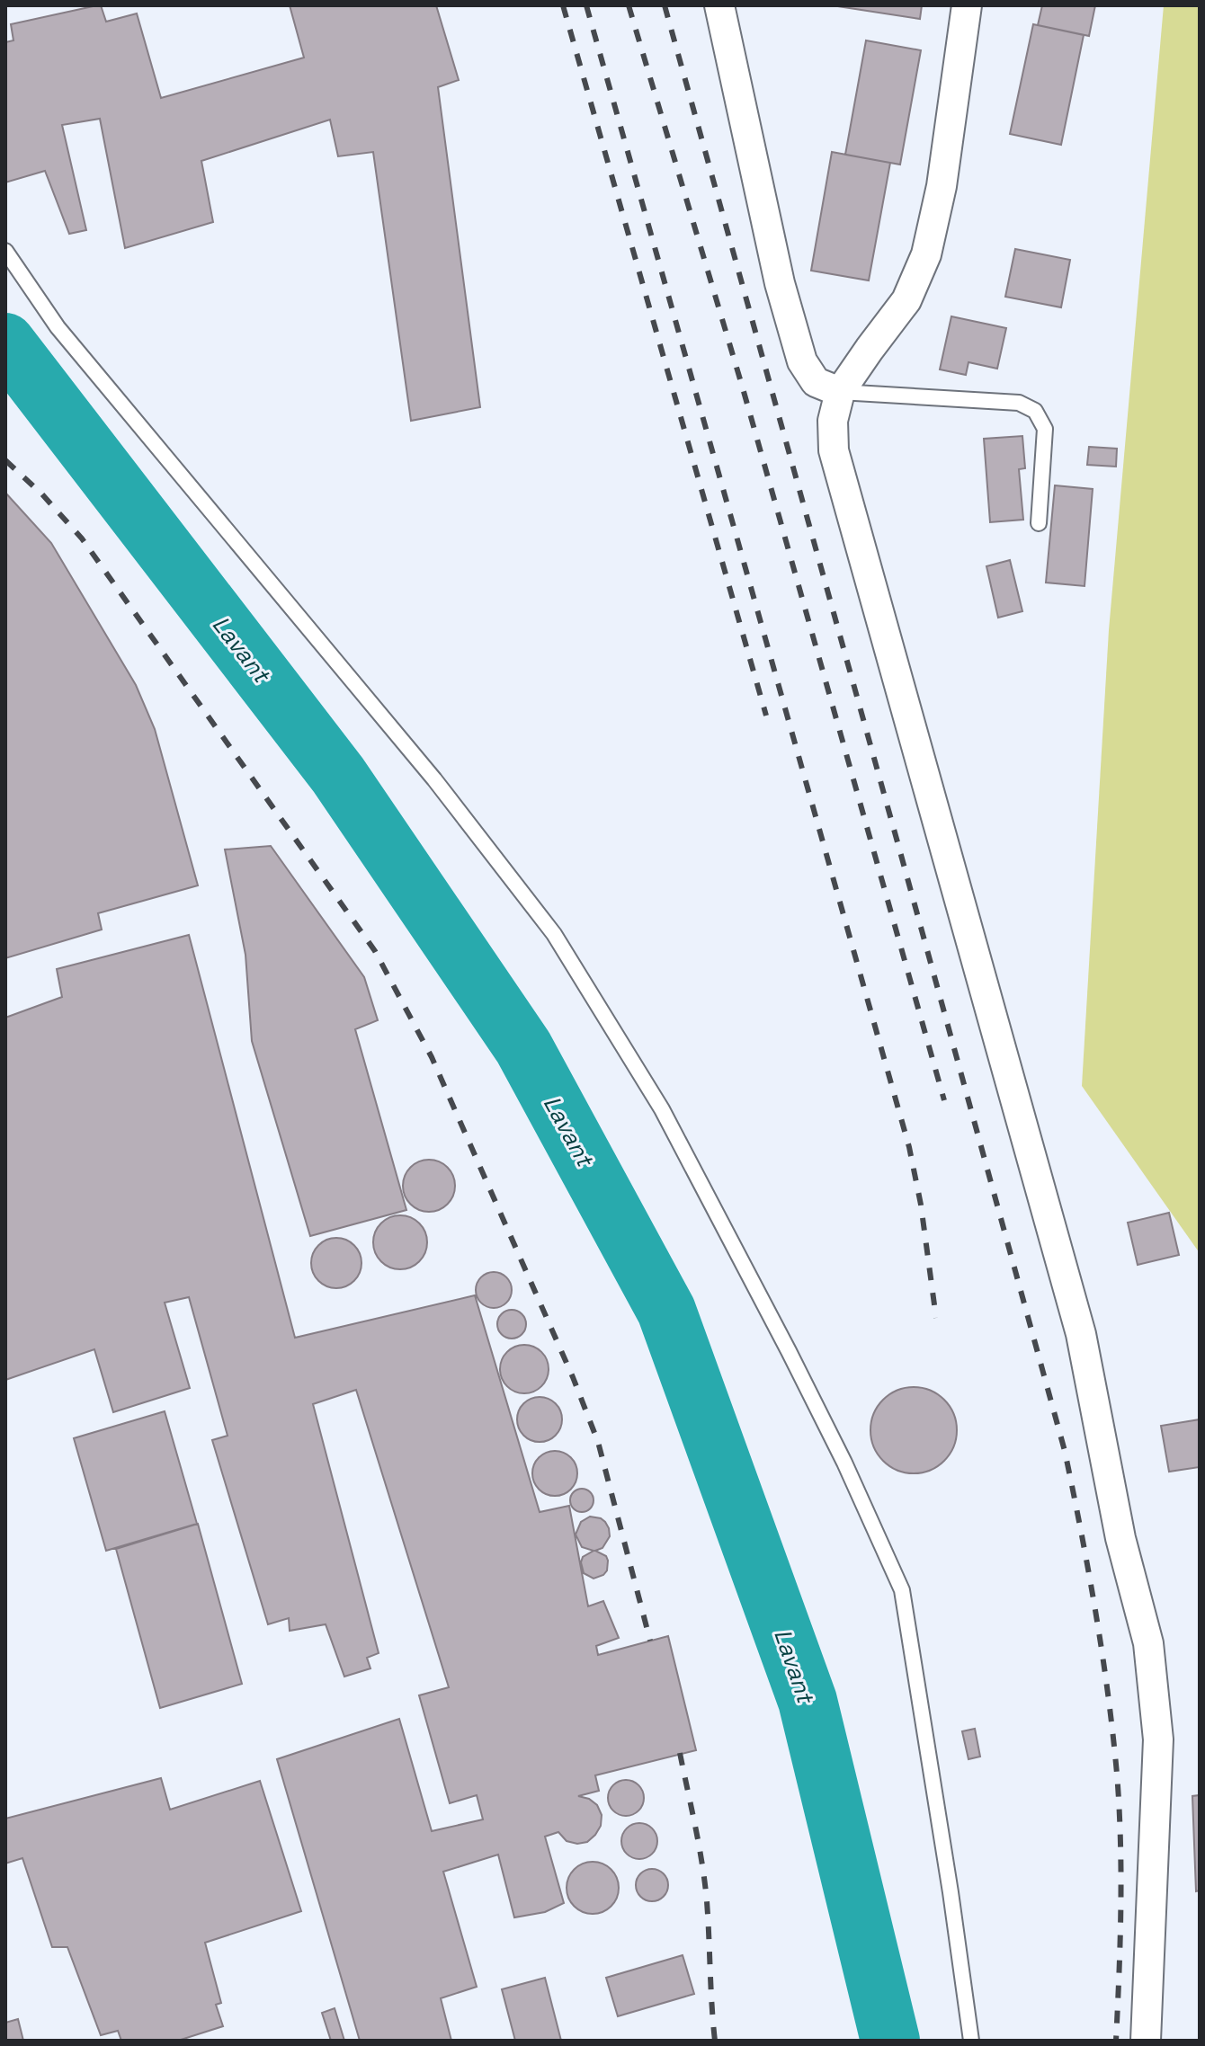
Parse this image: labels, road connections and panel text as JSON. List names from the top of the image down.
{
  "water": ["Lavant"]
}
